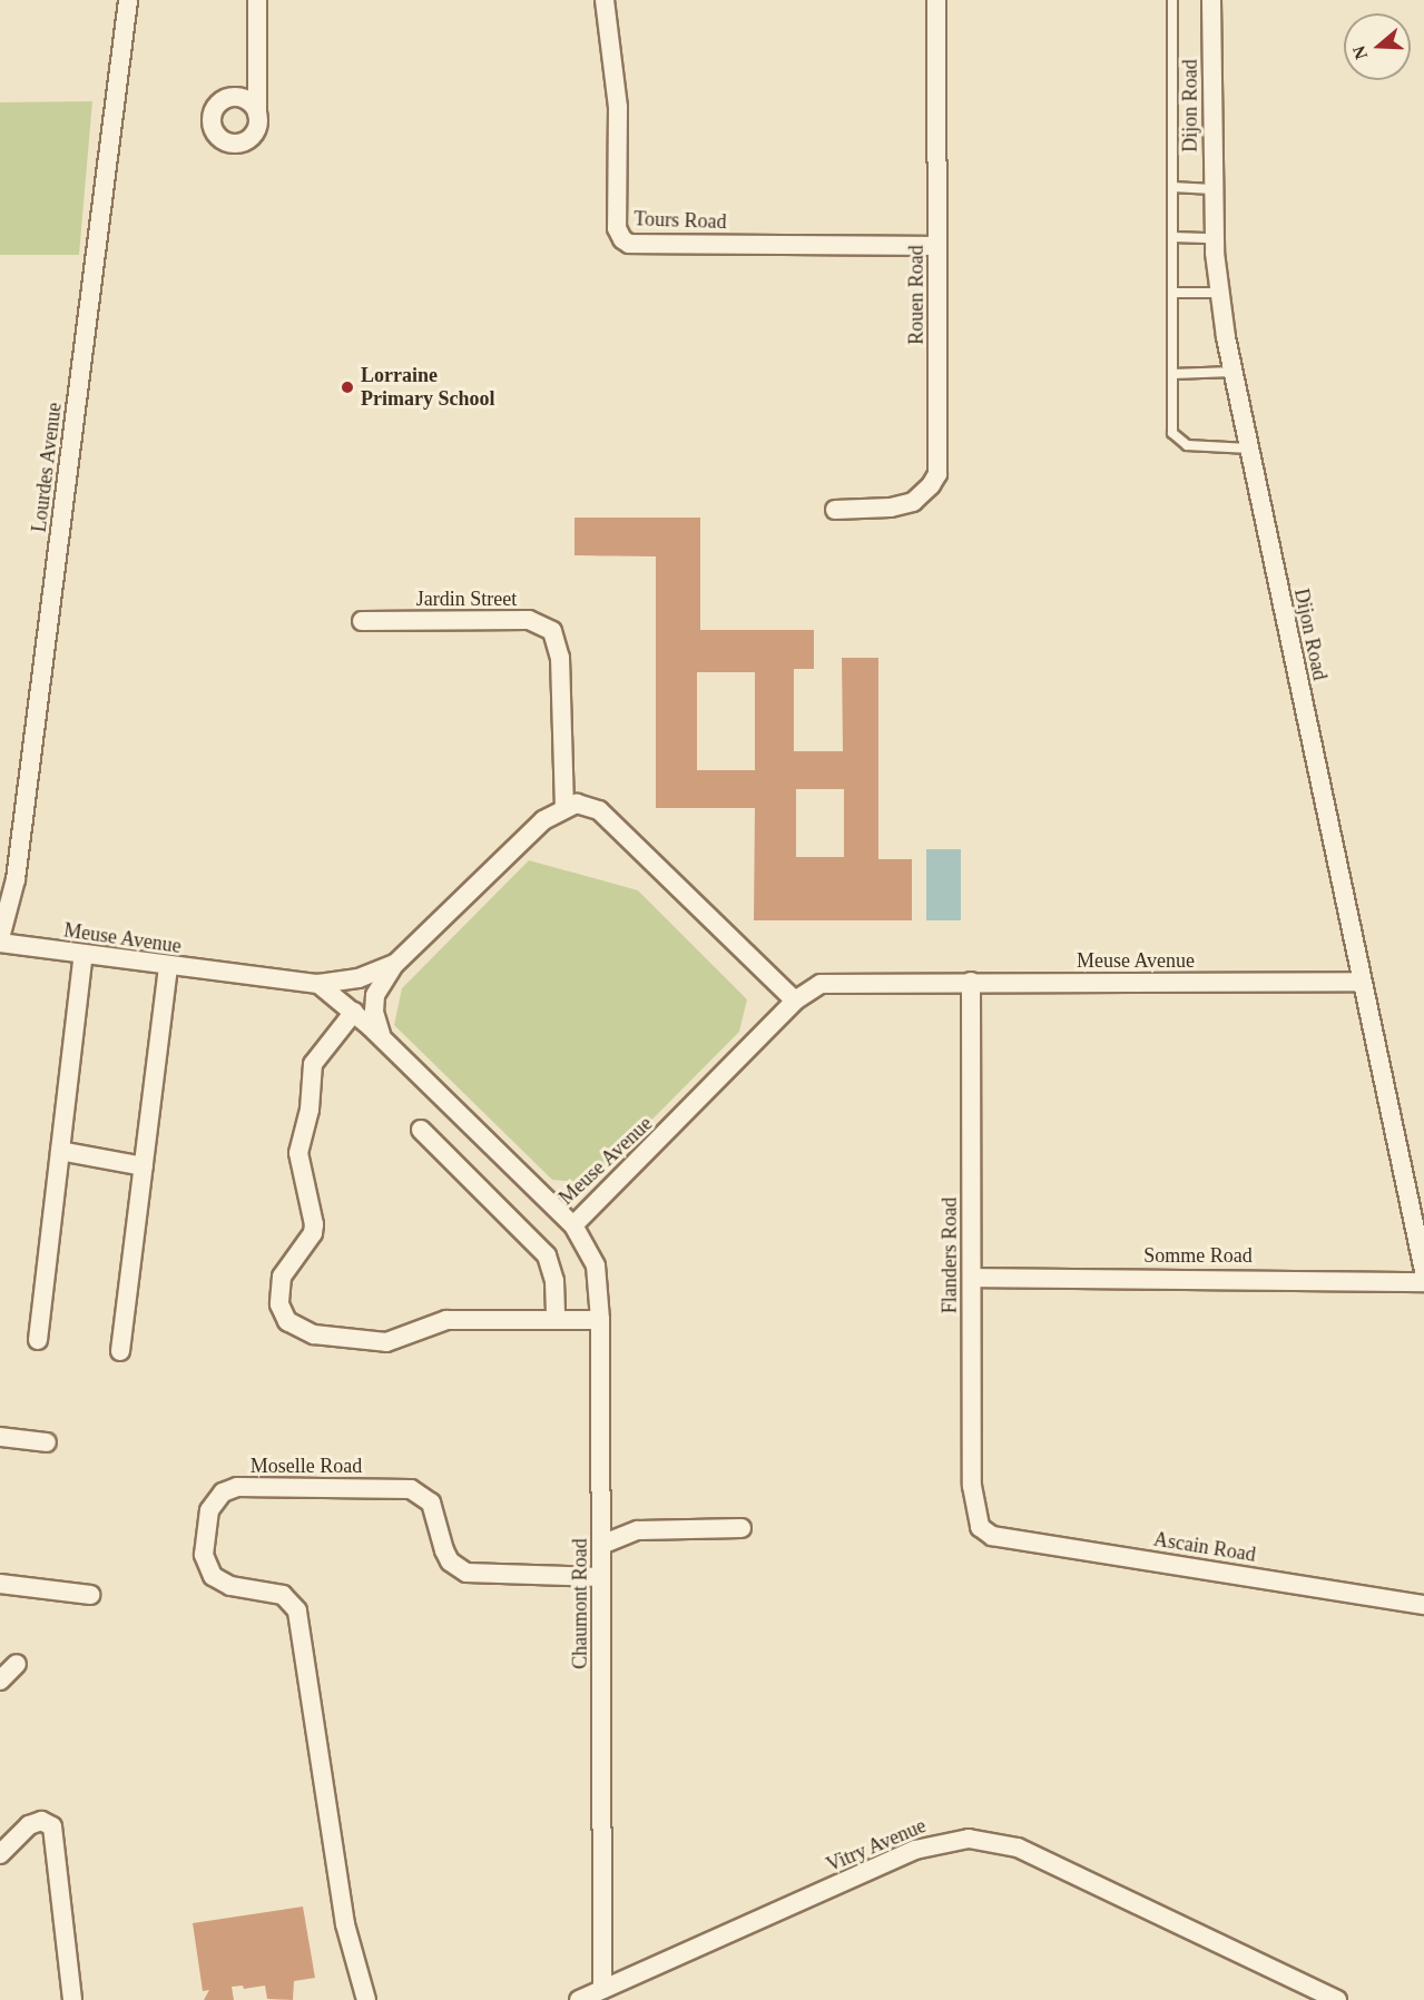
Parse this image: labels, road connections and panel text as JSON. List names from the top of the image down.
{
  "streets": {
    "street": [
      "Dijon Road",
      "Tours Road",
      "Rouen Road",
      "Lourdes Avenue",
      "Jardin Street",
      "Meuse Avenue",
      "Flanders Road",
      "Somme Road",
      "Moselle Road",
      "Ascain Road",
      "Chaumont Road",
      "Vitry Avenue"
    ]
  },
  "crossings": [
    ["Dijon Road", "Meuse Avenue"],
    ["Tours Road", "Rouen Road"],
    ["Lourdes Avenue", "Meuse Avenue"],
    ["Jardin Street", "Meuse Avenue"],
    ["Meuse Avenue", "Flanders Road"],
    ["Meuse Avenue", "Chaumont Road"],
    ["Flanders Road", "Somme Road"],
    ["Flanders Road", "Ascain Road"],
    ["Moselle Road", "Chaumont Road"],
    ["Chaumont Road", "Vitry Avenue"]
  ],
  "places": ["Lorraine Primary School"],
  "north": "left"
}
